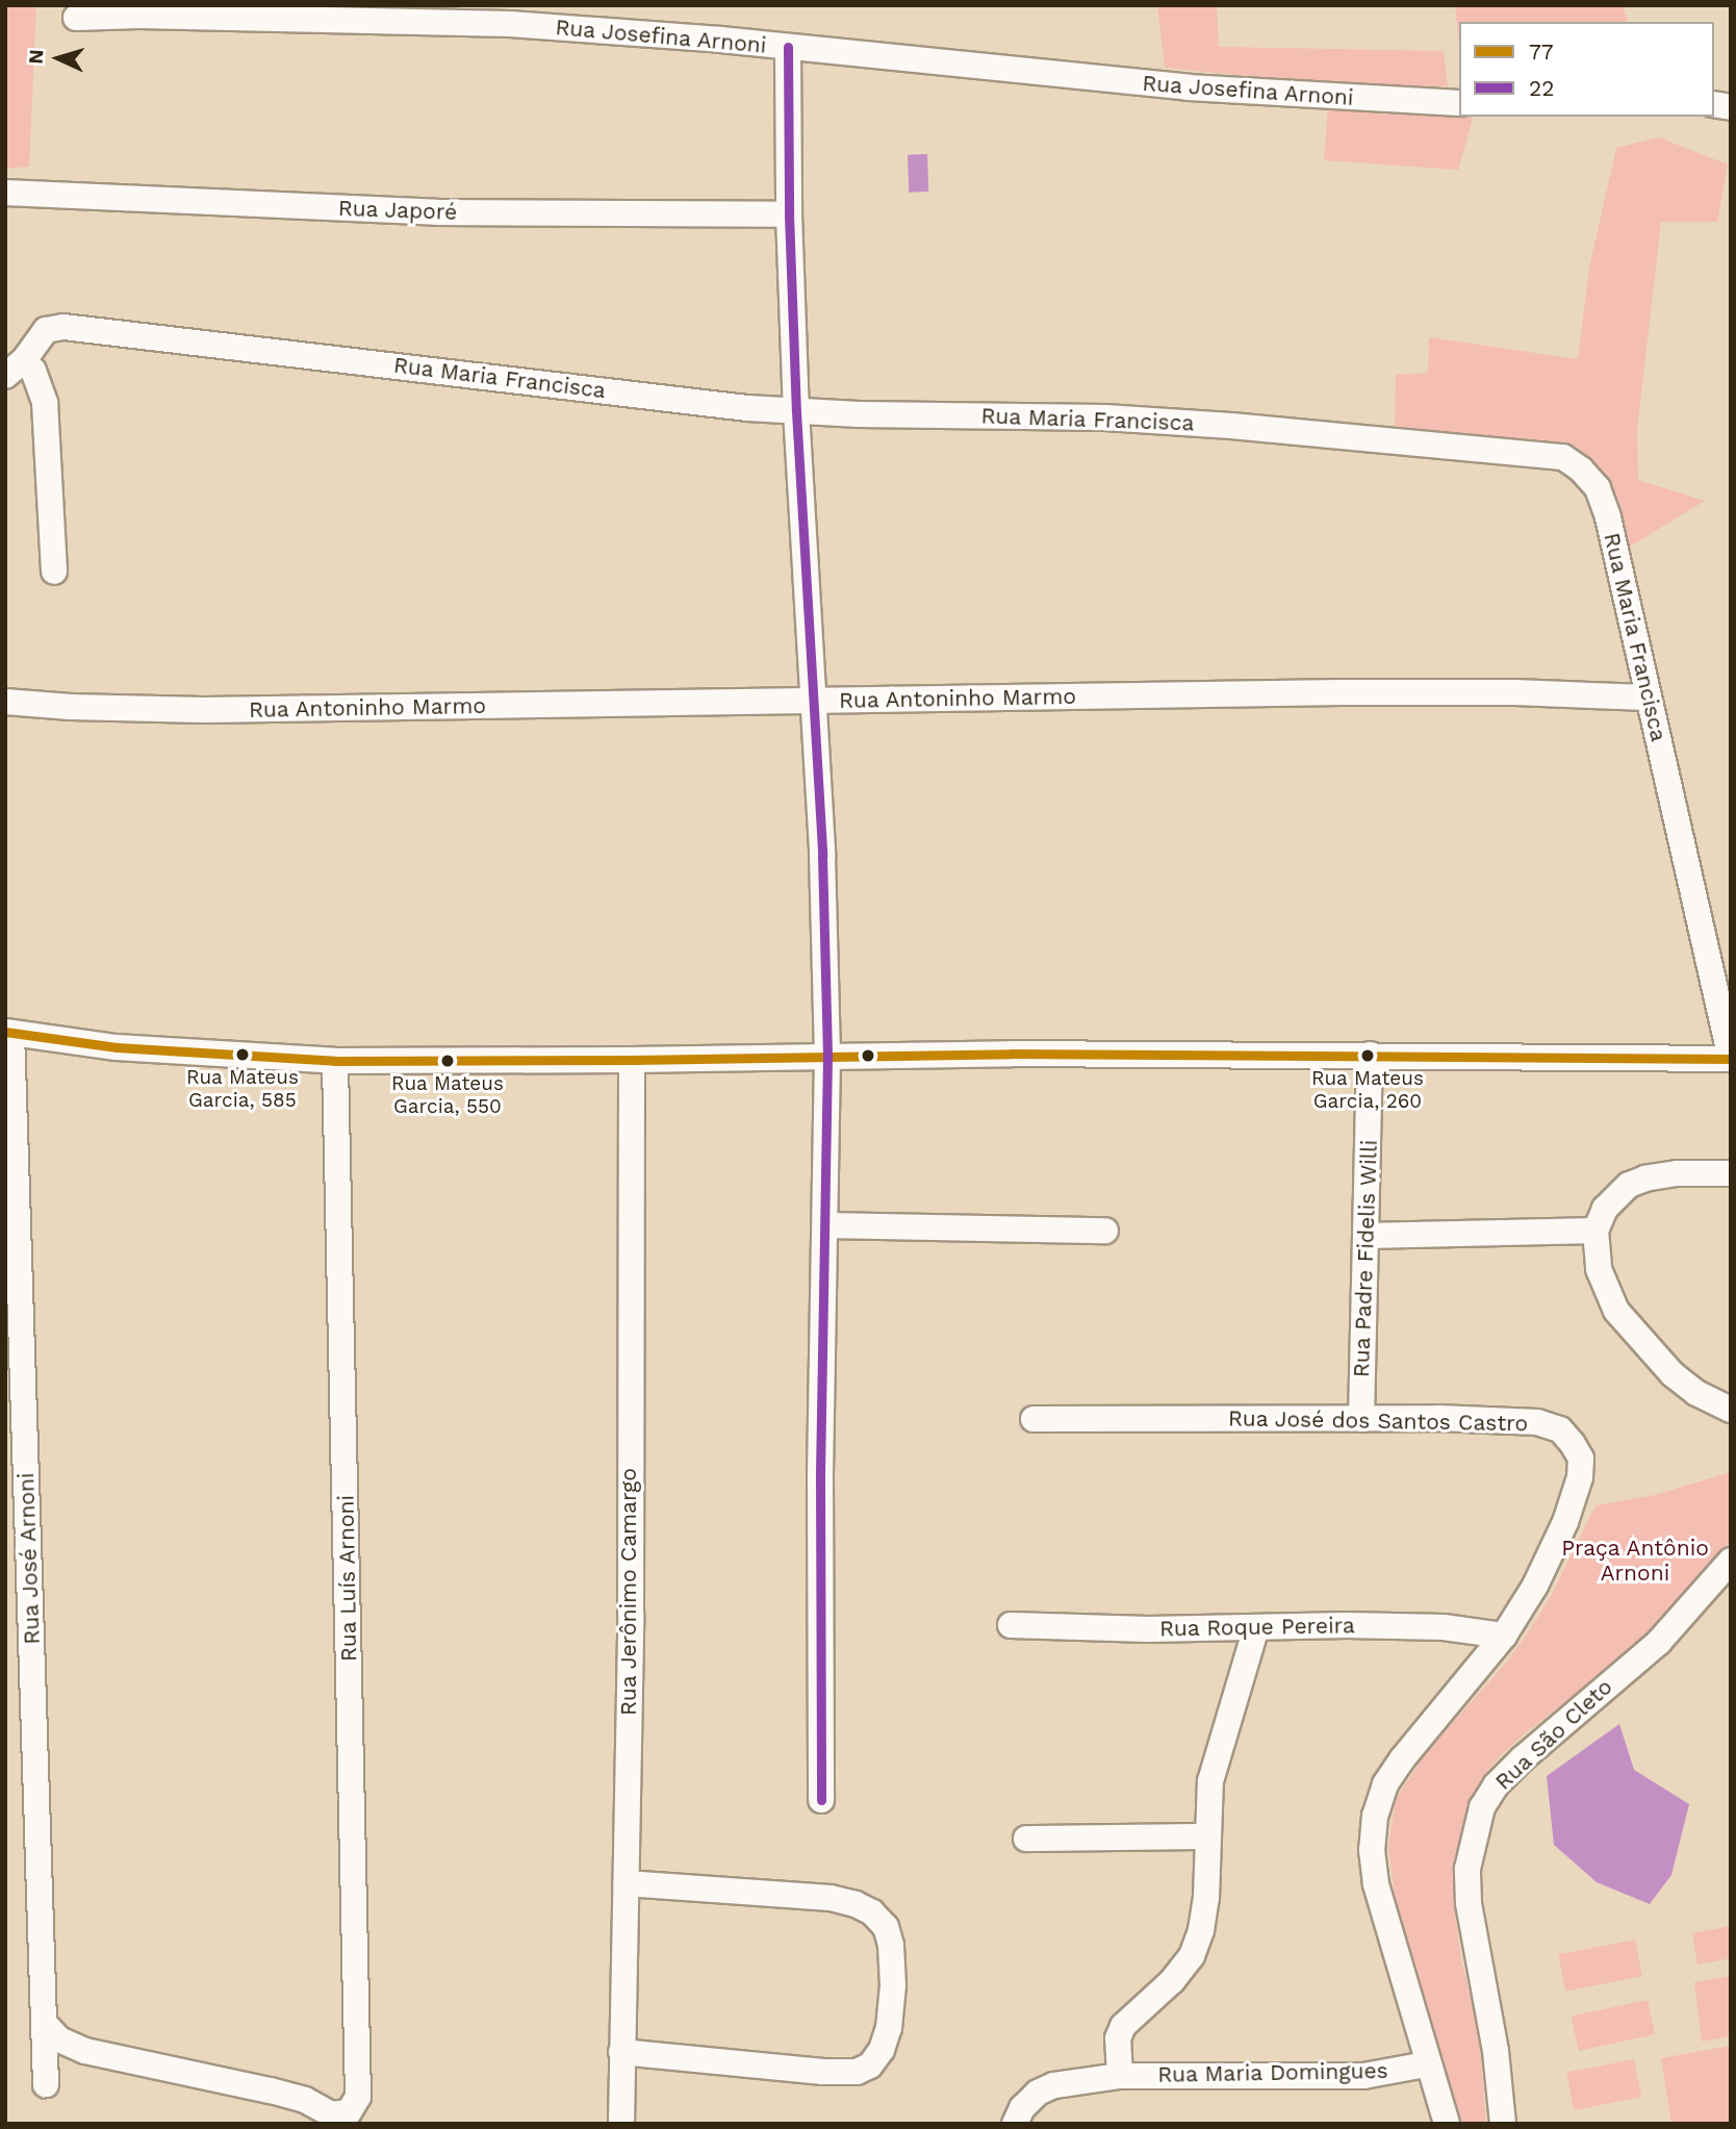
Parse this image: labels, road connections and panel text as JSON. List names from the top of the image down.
{
  "streets": {
    "street": [
      "Rua Josefina Arnoni",
      "Rua Japoré",
      "Rua Maria Francisca",
      "Rua Antoninho Marmo",
      "Rua Padre Fidelis Willi",
      "Rua José dos Santos Castro",
      "Rua José Arnoni",
      "Rua Luís Arnoni",
      "Rua Jerônimo Camargo",
      "Rua Roque Pereira",
      "Rua São Cleto",
      "Rua Maria Domingues"
    ]
  },
  "crossings": [
    ["Rua Maria Francisca", "Rua Antoninho Marmo"],
    ["Rua Padre Fidelis Willi", "Rua José dos Santos Castro"],
    ["Rua José dos Santos Castro", "Rua Roque Pereira"],
    ["Rua José dos Santos Castro", "Rua Maria Domingues"],
    ["Rua José Arnoni", "Rua Luís Arnoni"]
  ],
  "parks": ["Praça Antônio Arnoni"],
  "places": ["Rua Mateus Garcia, 585", "Rua Mateus Garcia, 260", "Rua Mateus Garcia, 550"],
  "lines": ["transit line 22", "transit line 77"],
  "legend": ["77", "22"],
  "north": "left"
}
